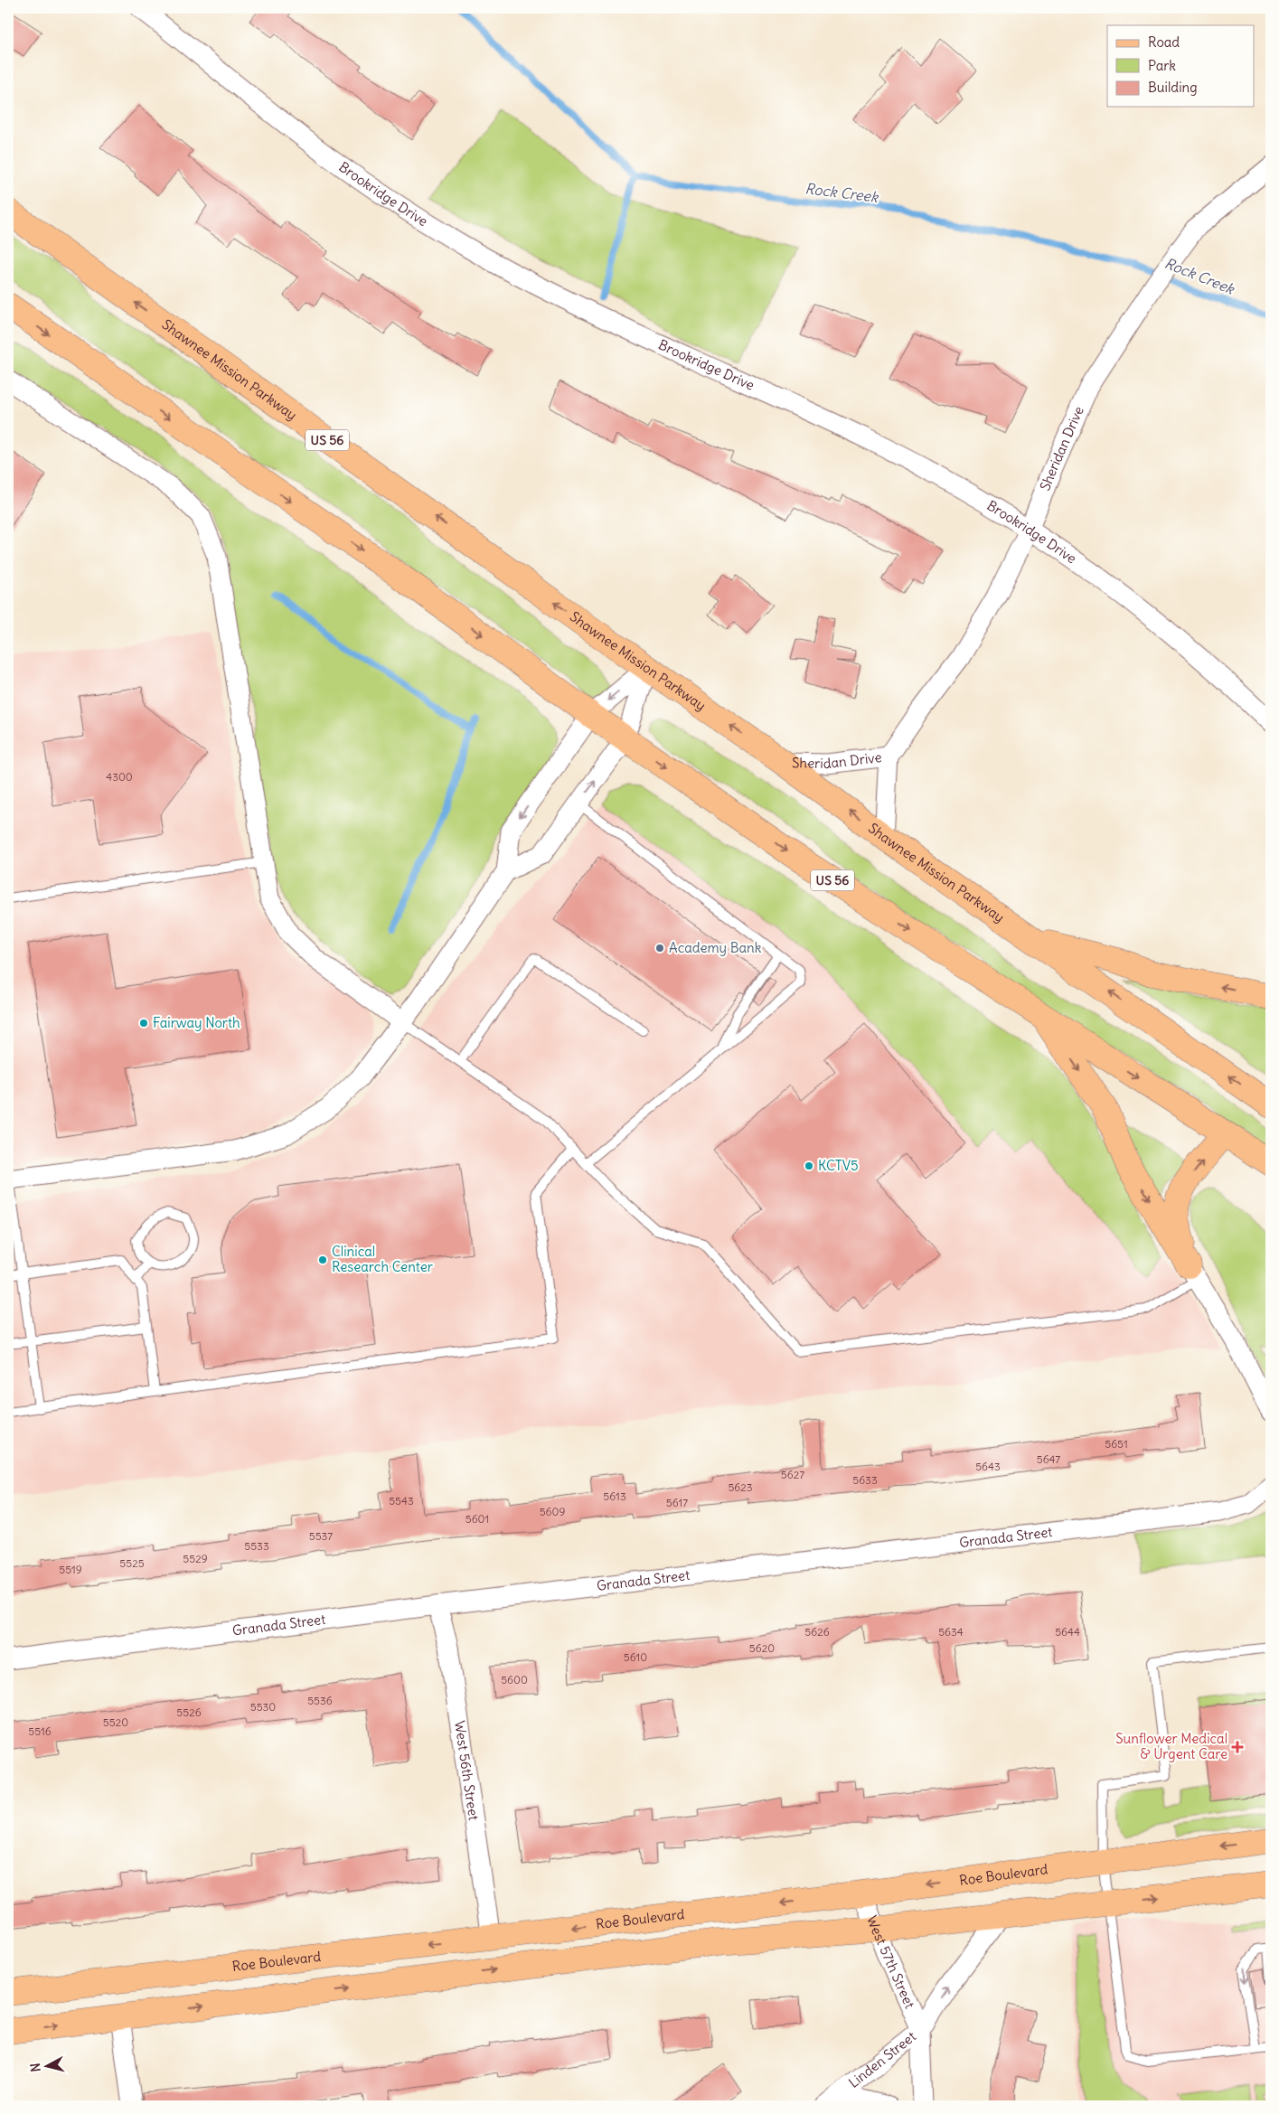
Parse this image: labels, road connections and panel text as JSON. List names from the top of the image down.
{
  "streets": {
    "main road": ["Shawnee Mission Parkway", "US 56", "Roe Boulevard"],
    "street": [
      "Brookridge Drive",
      "Sheridan Drive",
      "Granada Street",
      "West 56th Street",
      "West 57th Street",
      "Linden Street"
    ]
  },
  "crossings": [
    ["Brookridge Drive", "Sheridan Drive"],
    ["Shawnee Mission Parkway", "Sheridan Drive"],
    ["Granada Street", "West 56th Street"],
    ["West 56th Street", "Roe Boulevard"],
    ["Roe Boulevard", "West 57th Street"],
    ["West 57th Street", "Linden Street"]
  ],
  "one_way": ["West 57th Street"],
  "water": ["Rock Creek"],
  "places": {
    "other": [
      "Academy Bank",
      "Fairway North",
      "KCTV5",
      "Clinical Research Center"
    ],
    "health": ["Sunflower Medical & Urgent Care"]
  },
  "house_numbers": [
    "4300",
    "5651",
    "5647",
    "5643",
    "5627",
    "5633",
    "5623",
    "5613",
    "5543",
    "5617",
    "5609",
    "5601",
    "5537",
    "5533",
    "5529",
    "5525",
    "5519",
    "5626",
    "5634",
    "5644",
    "5620",
    "5610",
    "5600",
    "5536",
    "5530",
    "5526",
    "5520",
    "5516"
  ],
  "legend": ["Road", "Park", "Building"],
  "north": "left"
}
